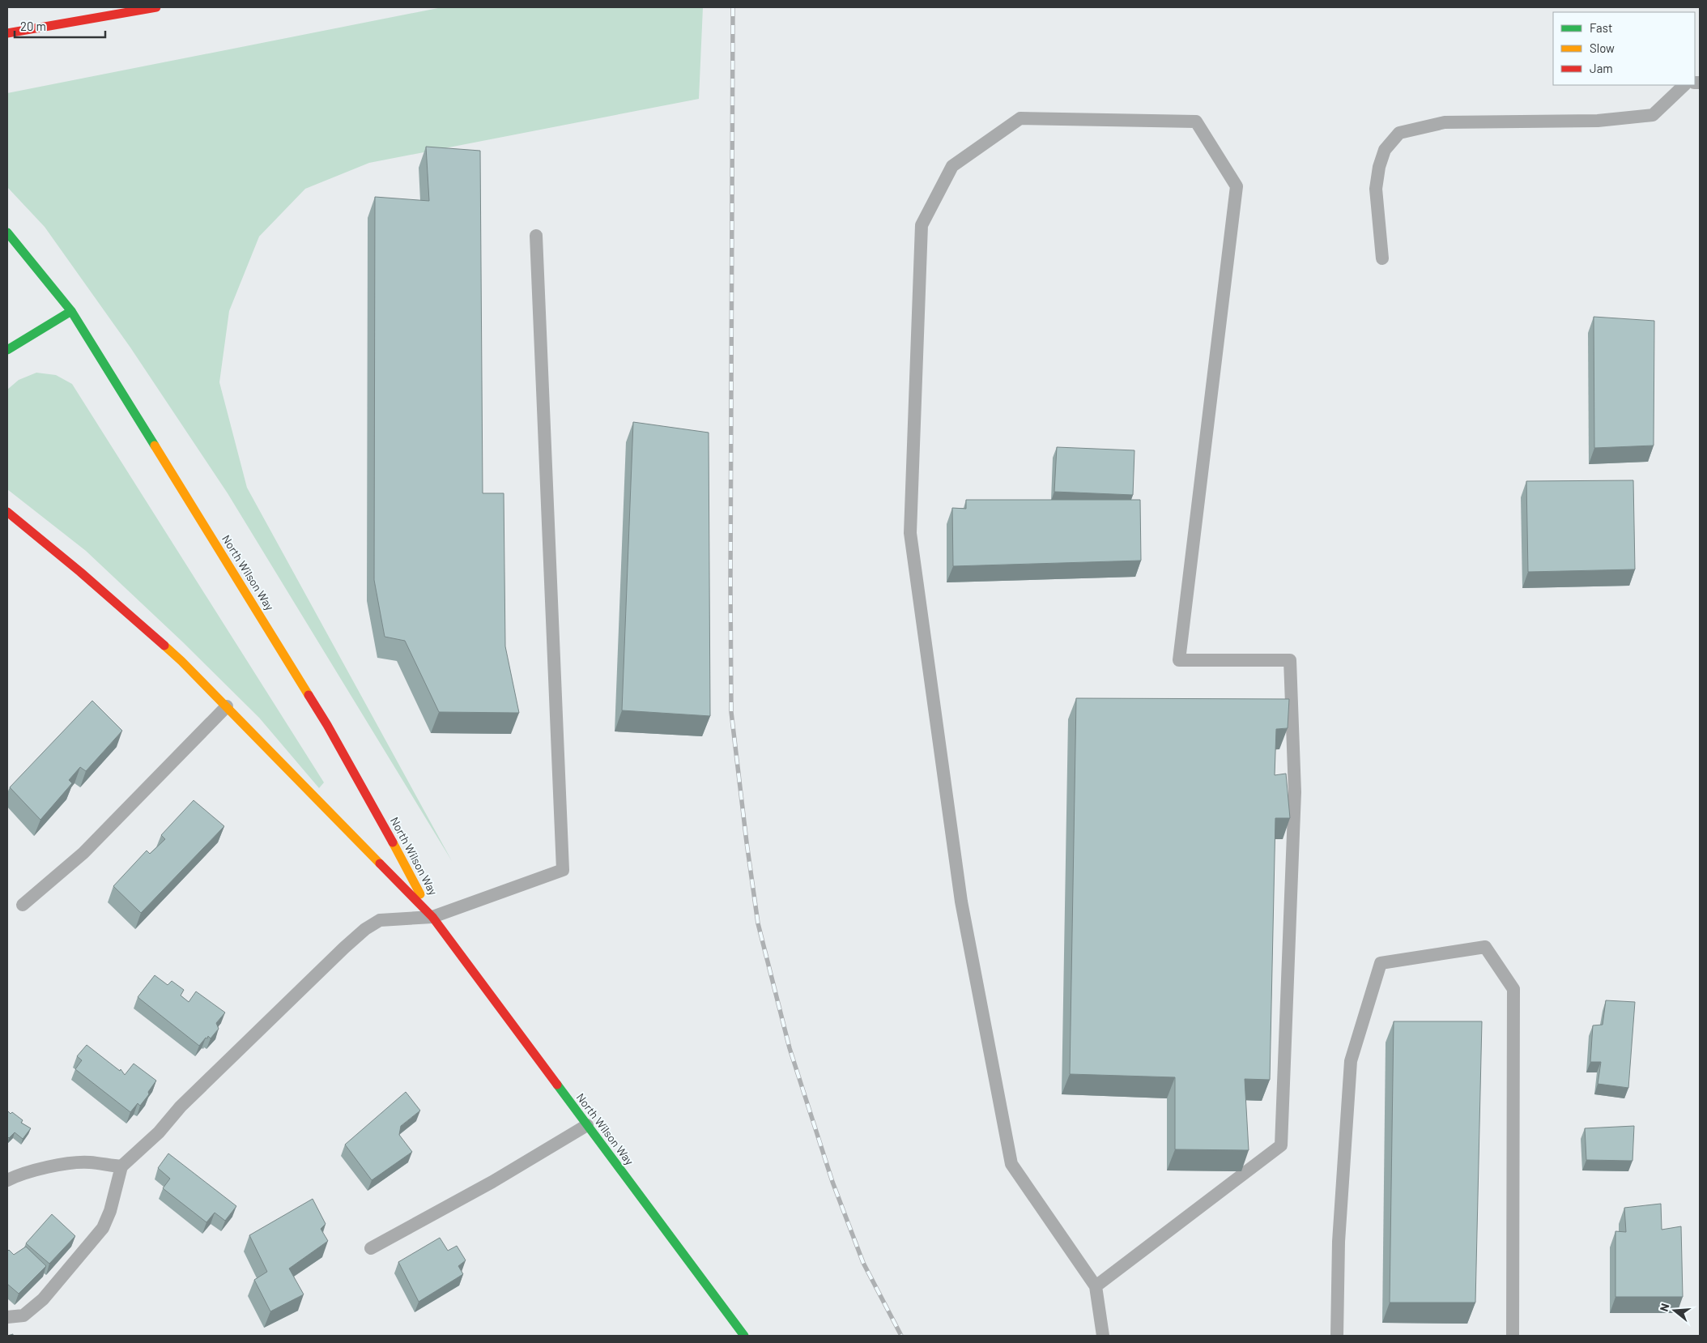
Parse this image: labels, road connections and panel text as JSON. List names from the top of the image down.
{
  "streets": {
    "main road": ["North Wilson Way"]
  },
  "legend": ["Fast", "Slow", "Jam"],
  "scale_bar": "20 m",
  "north": "left"
}
